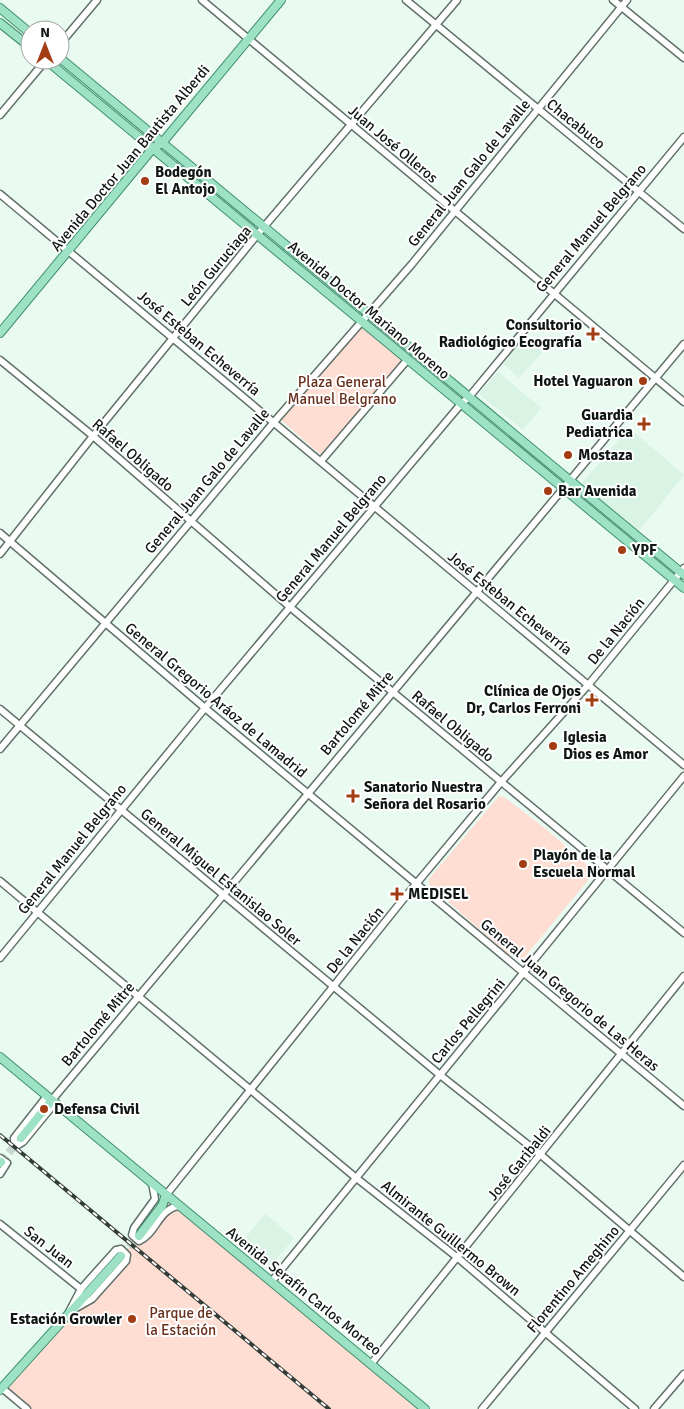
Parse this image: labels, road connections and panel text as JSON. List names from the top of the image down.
{
  "streets": {
    "main road": ["Avenida Doctor Juan Bautista Alberdi", "Avenida Doctor Mariano Moreno", "Avenida Serafín Carlos Morteo"],
    "street": [
      "Chacabuco",
      "Juan José Olleros",
      "General Juan Galo de Lavalle",
      "General Manuel Belgrano",
      "León Guruciaga",
      "José Esteban Echeverría",
      "Rafael Obligado",
      "De la Nación",
      "General Gregorio Aráoz de Lamadrid",
      "Bartolomé Mitre",
      "General Miguel Estanislao Soler",
      "General Juan Gregorio de Las Heras",
      "Carlos Pellegrini",
      "José Garibaldi",
      "Almirante Guillermo Brown",
      "San Juan",
      "Florentino Ameghino"
    ]
  },
  "crossings": [
    ["Chacabuco", "General Juan Galo de Lavalle"],
    ["Chacabuco", "General Manuel Belgrano"],
    ["Chacabuco", "León Guruciaga"],
    ["Juan José Olleros", "Avenida Doctor Juan Bautista Alberdi"],
    ["Juan José Olleros", "General Juan Galo de Lavalle"],
    ["Juan José Olleros", "General Manuel Belgrano"],
    ["Juan José Olleros", "León Guruciaga"],
    ["Juan José Olleros", "Bartolomé Mitre"],
    ["Avenida Doctor Juan Bautista Alberdi", "Avenida Doctor Mariano Moreno"],
    ["Avenida Doctor Juan Bautista Alberdi", "José Esteban Echeverría"],
    ["General Juan Galo de Lavalle", "Avenida Doctor Mariano Moreno"],
    ["General Juan Galo de Lavalle", "José Esteban Echeverría"],
    ["General Juan Galo de Lavalle", "Rafael Obligado"],
    ["General Juan Galo de Lavalle", "General Gregorio Aráoz de Lamadrid"],
    ["General Juan Galo de Lavalle", "General Miguel Estanislao Soler"],
    ["General Manuel Belgrano", "Avenida Doctor Mariano Moreno"],
    ["General Manuel Belgrano", "José Esteban Echeverría"],
    ["General Manuel Belgrano", "Rafael Obligado"],
    ["General Manuel Belgrano", "General Gregorio Aráoz de Lamadrid"],
    ["General Manuel Belgrano", "General Miguel Estanislao Soler"],
    ["General Manuel Belgrano", "Almirante Guillermo Brown"],
    ["León Guruciaga", "Avenida Doctor Mariano Moreno"],
    ["León Guruciaga", "José Esteban Echeverría"],
    ["León Guruciaga", "Rafael Obligado"],
    ["León Guruciaga", "General Gregorio Aráoz de Lamadrid"],
    ["Avenida Doctor Mariano Moreno", "De la Nación"],
    ["Avenida Doctor Mariano Moreno", "Bartolomé Mitre"],
    ["José Esteban Echeverría", "De la Nación"],
    ["José Esteban Echeverría", "Bartolomé Mitre"],
    ["Rafael Obligado", "De la Nación"],
    ["Rafael Obligado", "Bartolomé Mitre"],
    ["Rafael Obligado", "Carlos Pellegrini"],
    ["De la Nación", "General Gregorio Aráoz de Lamadrid"],
    ["De la Nación", "General Miguel Estanislao Soler"],
    ["De la Nación", "General Juan Gregorio de Las Heras"],
    ["De la Nación", "Almirante Guillermo Brown"],
    ["De la Nación", "Avenida Serafín Carlos Morteo"],
    ["General Gregorio Aráoz de Lamadrid", "Bartolomé Mitre"],
    ["General Gregorio Aráoz de Lamadrid", "General Juan Gregorio de Las Heras"],
    ["Bartolomé Mitre", "General Miguel Estanislao Soler"],
    ["Bartolomé Mitre", "Almirante Guillermo Brown"],
    ["Bartolomé Mitre", "Avenida Serafín Carlos Morteo"],
    ["General Miguel Estanislao Soler", "Carlos Pellegrini"],
    ["General Miguel Estanislao Soler", "José Garibaldi"],
    ["General Miguel Estanislao Soler", "Florentino Ameghino"],
    ["General Juan Gregorio de Las Heras", "Carlos Pellegrini"],
    ["General Juan Gregorio de Las Heras", "José Garibaldi"],
    ["Carlos Pellegrini", "Almirante Guillermo Brown"],
    ["Carlos Pellegrini", "Avenida Serafín Carlos Morteo"],
    ["José Garibaldi", "Almirante Guillermo Brown"],
    ["José Garibaldi", "Avenida Serafín Carlos Morteo"],
    ["Almirante Guillermo Brown", "Florentino Ameghino"]
  ],
  "parks": ["Plaza General Manuel Belgrano", "Parque de la Estación"],
  "places": {
    "other": [
      "Bodegón El Antojo",
      "Hotel Yaguaron",
      "Mostaza",
      "Bar Avenida",
      "YPF",
      "Iglesia Dios es Amor",
      "Playón de la Escuela Normal",
      "Defensa Civil",
      "Estación Growler"
    ],
    "health": [
      "Consultorio Radiológico Ecografía",
      "Guardia Pediatrica",
      "Clínica de Ojos Dr, Carlos Ferroni",
      "Sanatorio Nuestra Señora del Rosario",
      "MEDISEL"
    ]
  },
  "north": "top"
}
